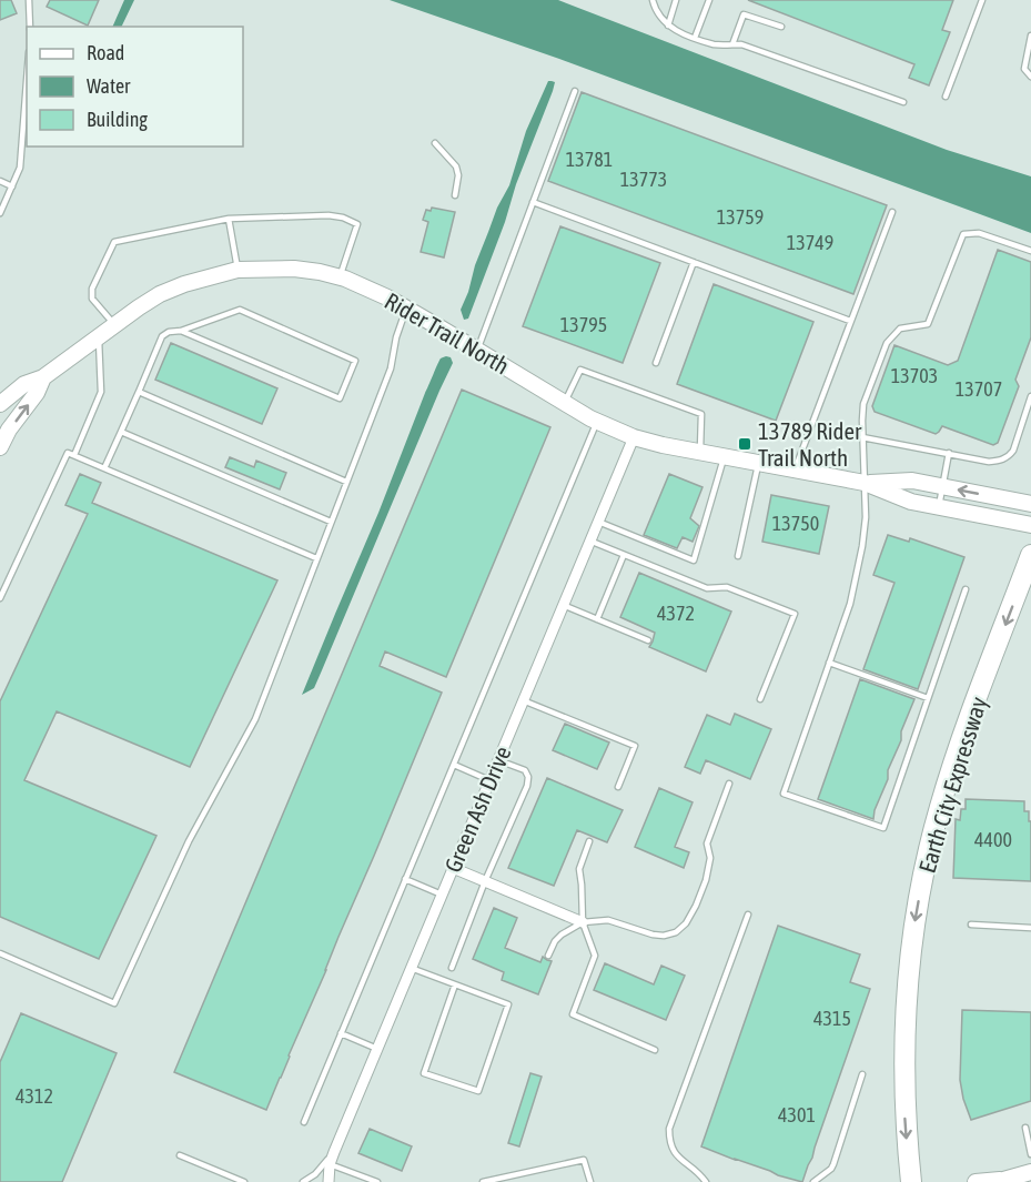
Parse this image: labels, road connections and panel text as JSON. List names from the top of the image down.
{
  "streets": {
    "highway": ["Earth City Expressway"],
    "street": ["Rider Trail North", "Green Ash Drive"]
  },
  "crossings": [
    ["Rider Trail North", "Green Ash Drive"]
  ],
  "one_way": ["Earth City Expressway"],
  "places": {
    "transit": ["13789 Rider Trail North"]
  },
  "house_numbers": [
    "13781",
    "13773",
    "13759",
    "13749",
    "13795",
    "13703",
    "13707",
    "13750",
    "4372",
    "4400",
    "4315",
    "4312",
    "4301"
  ],
  "legend": ["Road", "Water", "Building"]
}
